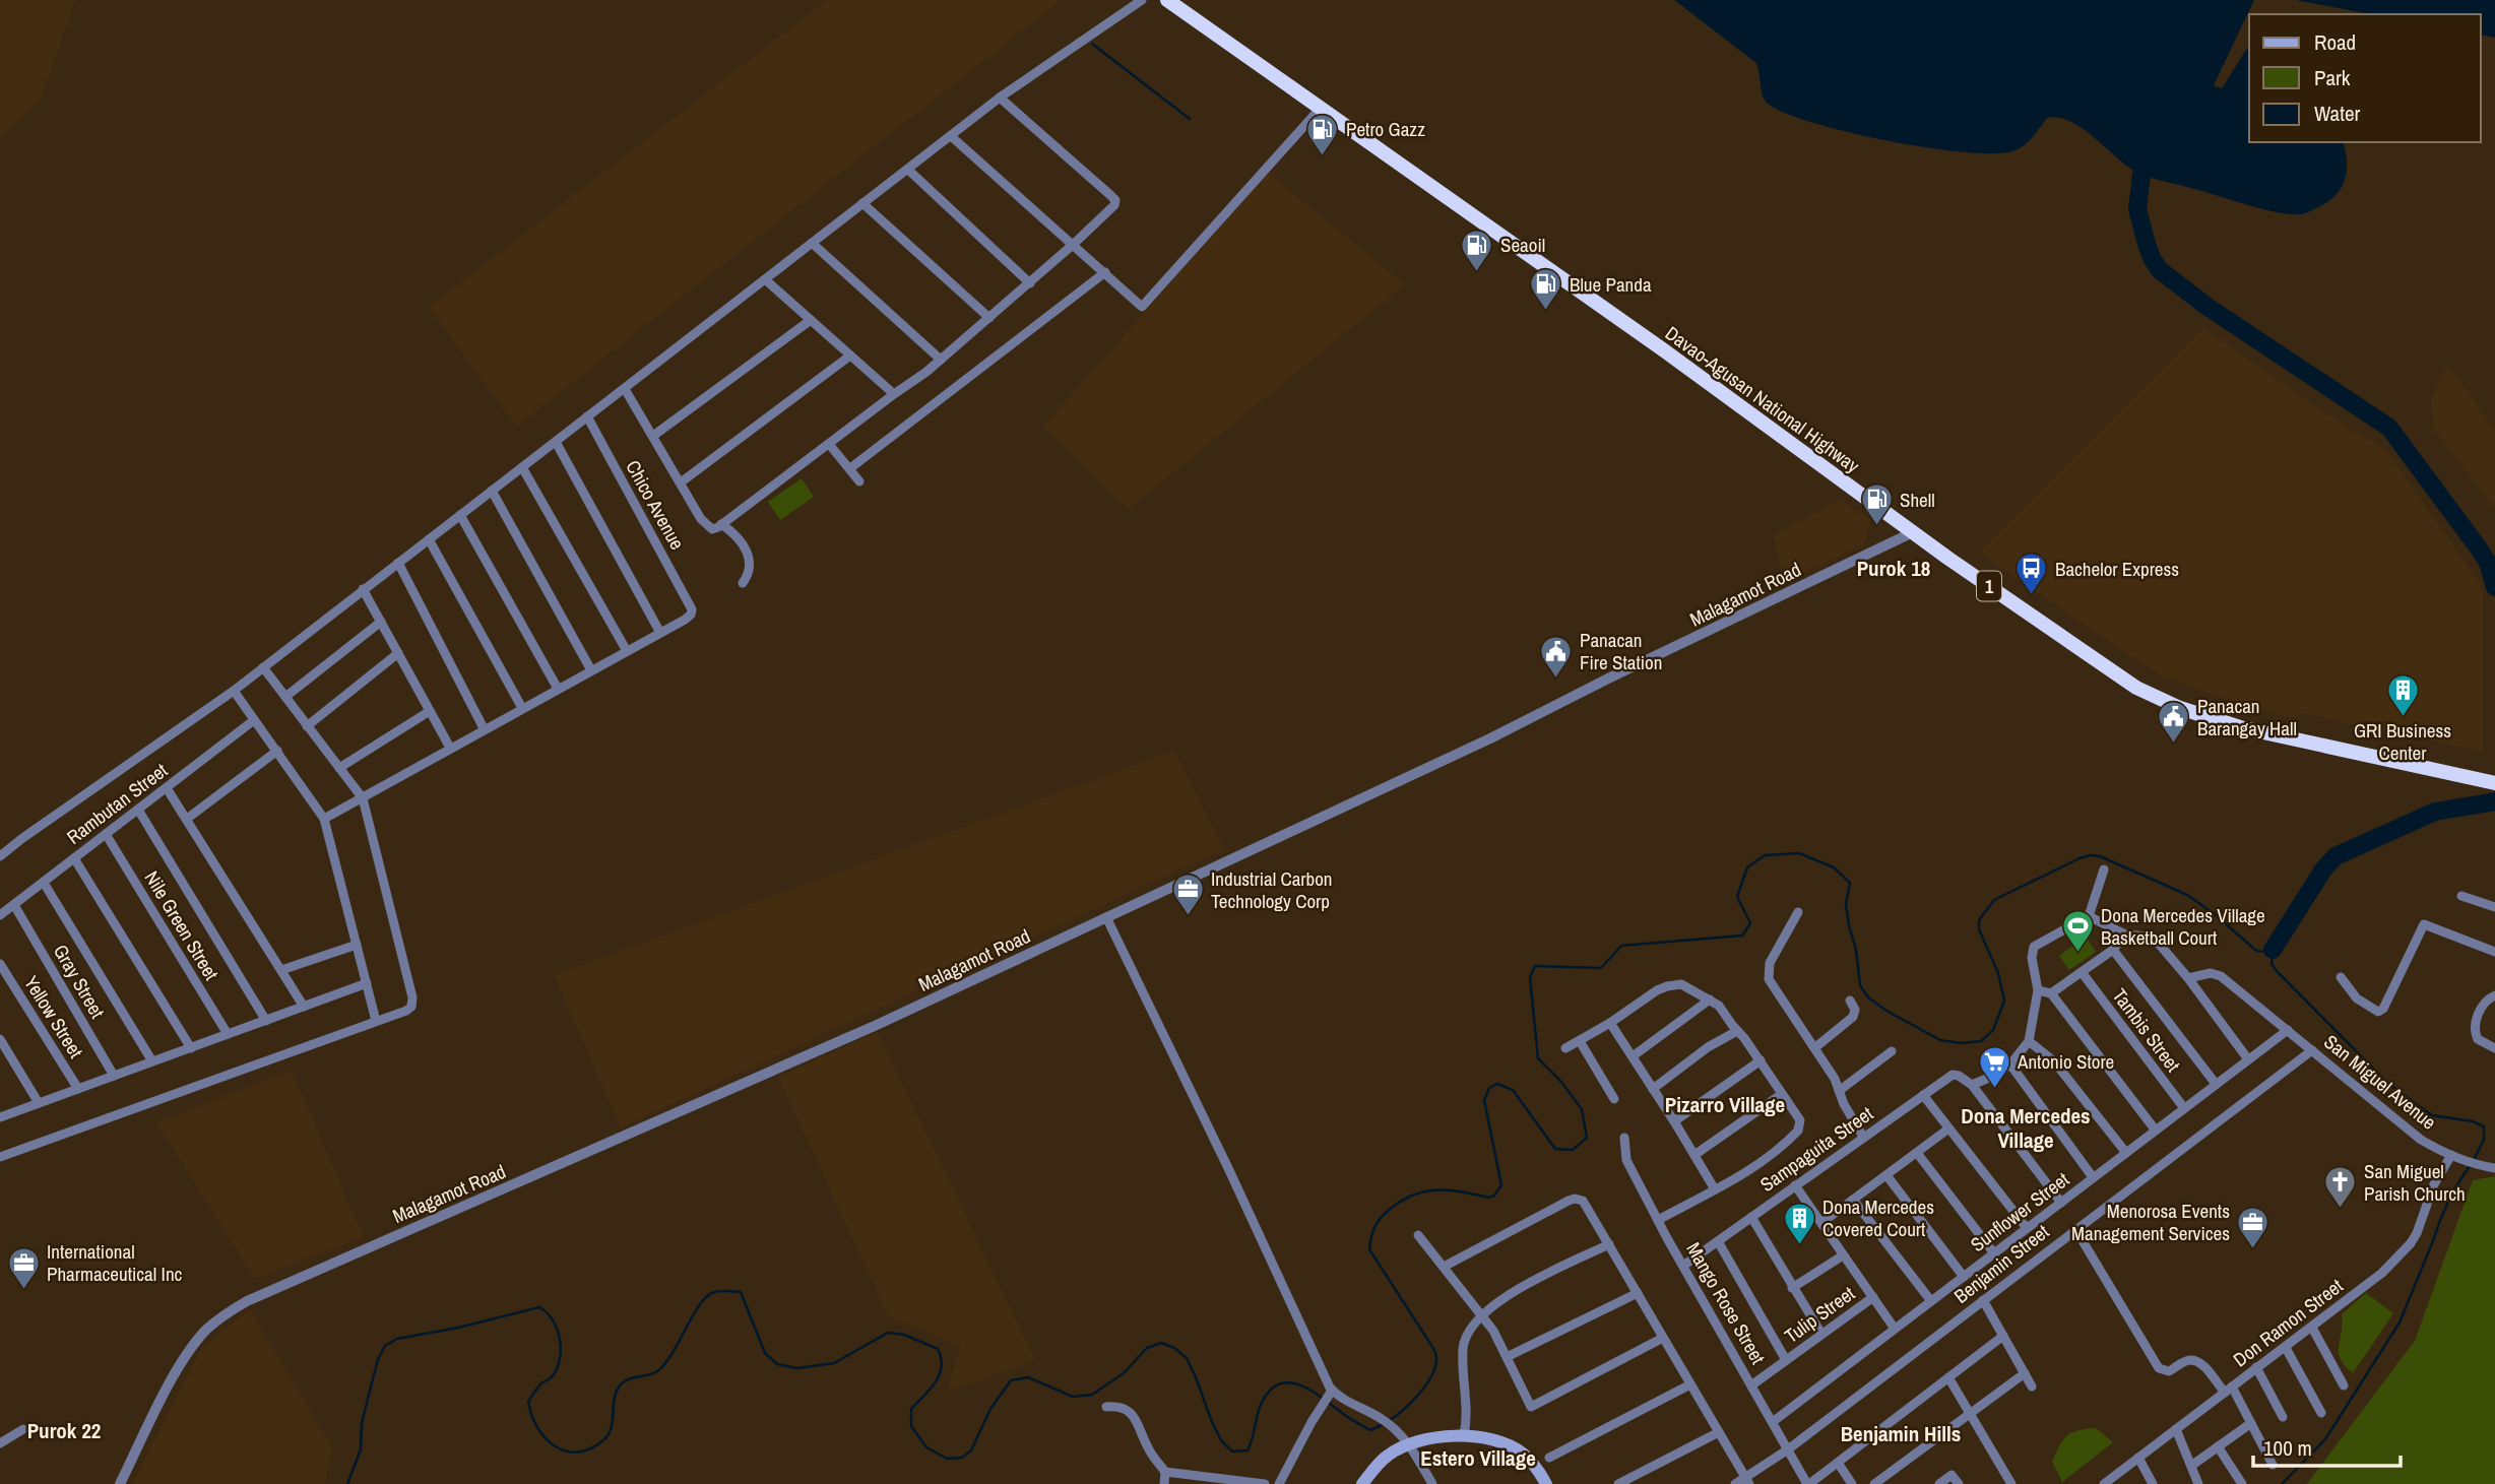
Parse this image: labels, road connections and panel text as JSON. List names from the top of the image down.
{
  "streets": {
    "highway": ["Davao-Agusan National Highway", "1"],
    "street": [
      "Chico Avenue",
      "Malagamot Road",
      "Rambutan Street",
      "Nile Green Street",
      "Gray Street",
      "Yellow Street",
      "Tambis Street",
      "San Miguel Avenue",
      "Sampaguita Street",
      "Sunflower Street",
      "Benjamin Street",
      "Mango Rose Street",
      "Tulip Street",
      "Don Ramon Street"
    ]
  },
  "crossings": [
    ["Davao-Agusan National Highway", "Malagamot Road"],
    ["Rambutan Street", "Nile Green Street"],
    ["Rambutan Street", "Gray Street"],
    ["Tambis Street", "Sunflower Street"],
    ["San Miguel Avenue", "Sunflower Street"],
    ["San Miguel Avenue", "Benjamin Street"],
    ["San Miguel Avenue", "Don Ramon Street"],
    ["Sampaguita Street", "Mango Rose Street"],
    ["Sunflower Street", "Mango Rose Street"],
    ["Benjamin Street", "Mango Rose Street"],
    ["Mango Rose Street", "Tulip Street"]
  ],
  "districts": [
    "Purok 18",
    "Pizarro Village",
    "Dona Mercedes Village",
    "Purok 22",
    "Benjamin Hills",
    "Estero Village"
  ],
  "places": {
    "fuel station": [
      "Petro Gazz",
      "Seaoil",
      "Blue Panda",
      "Shell"
    ],
    "bus stop": ["Bachelor Express"],
    "public building": ["Panacan Fire Station", "Panacan Barangay Hall"],
    "building": ["GRI Business Center", "Dona Mercedes Covered Court"],
    "office": ["Industrial Carbon Technology Corp", "Menorosa Events Management Services", "International Pharmaceutical Inc"],
    "sports": ["Dona Mercedes Village Basketball Court"],
    "supermarket": ["Antonio Store"],
    "church": ["San Miguel Parish Church"]
  },
  "legend": ["Road", "Park", "Water"],
  "scale_bar": "100 m"
}
